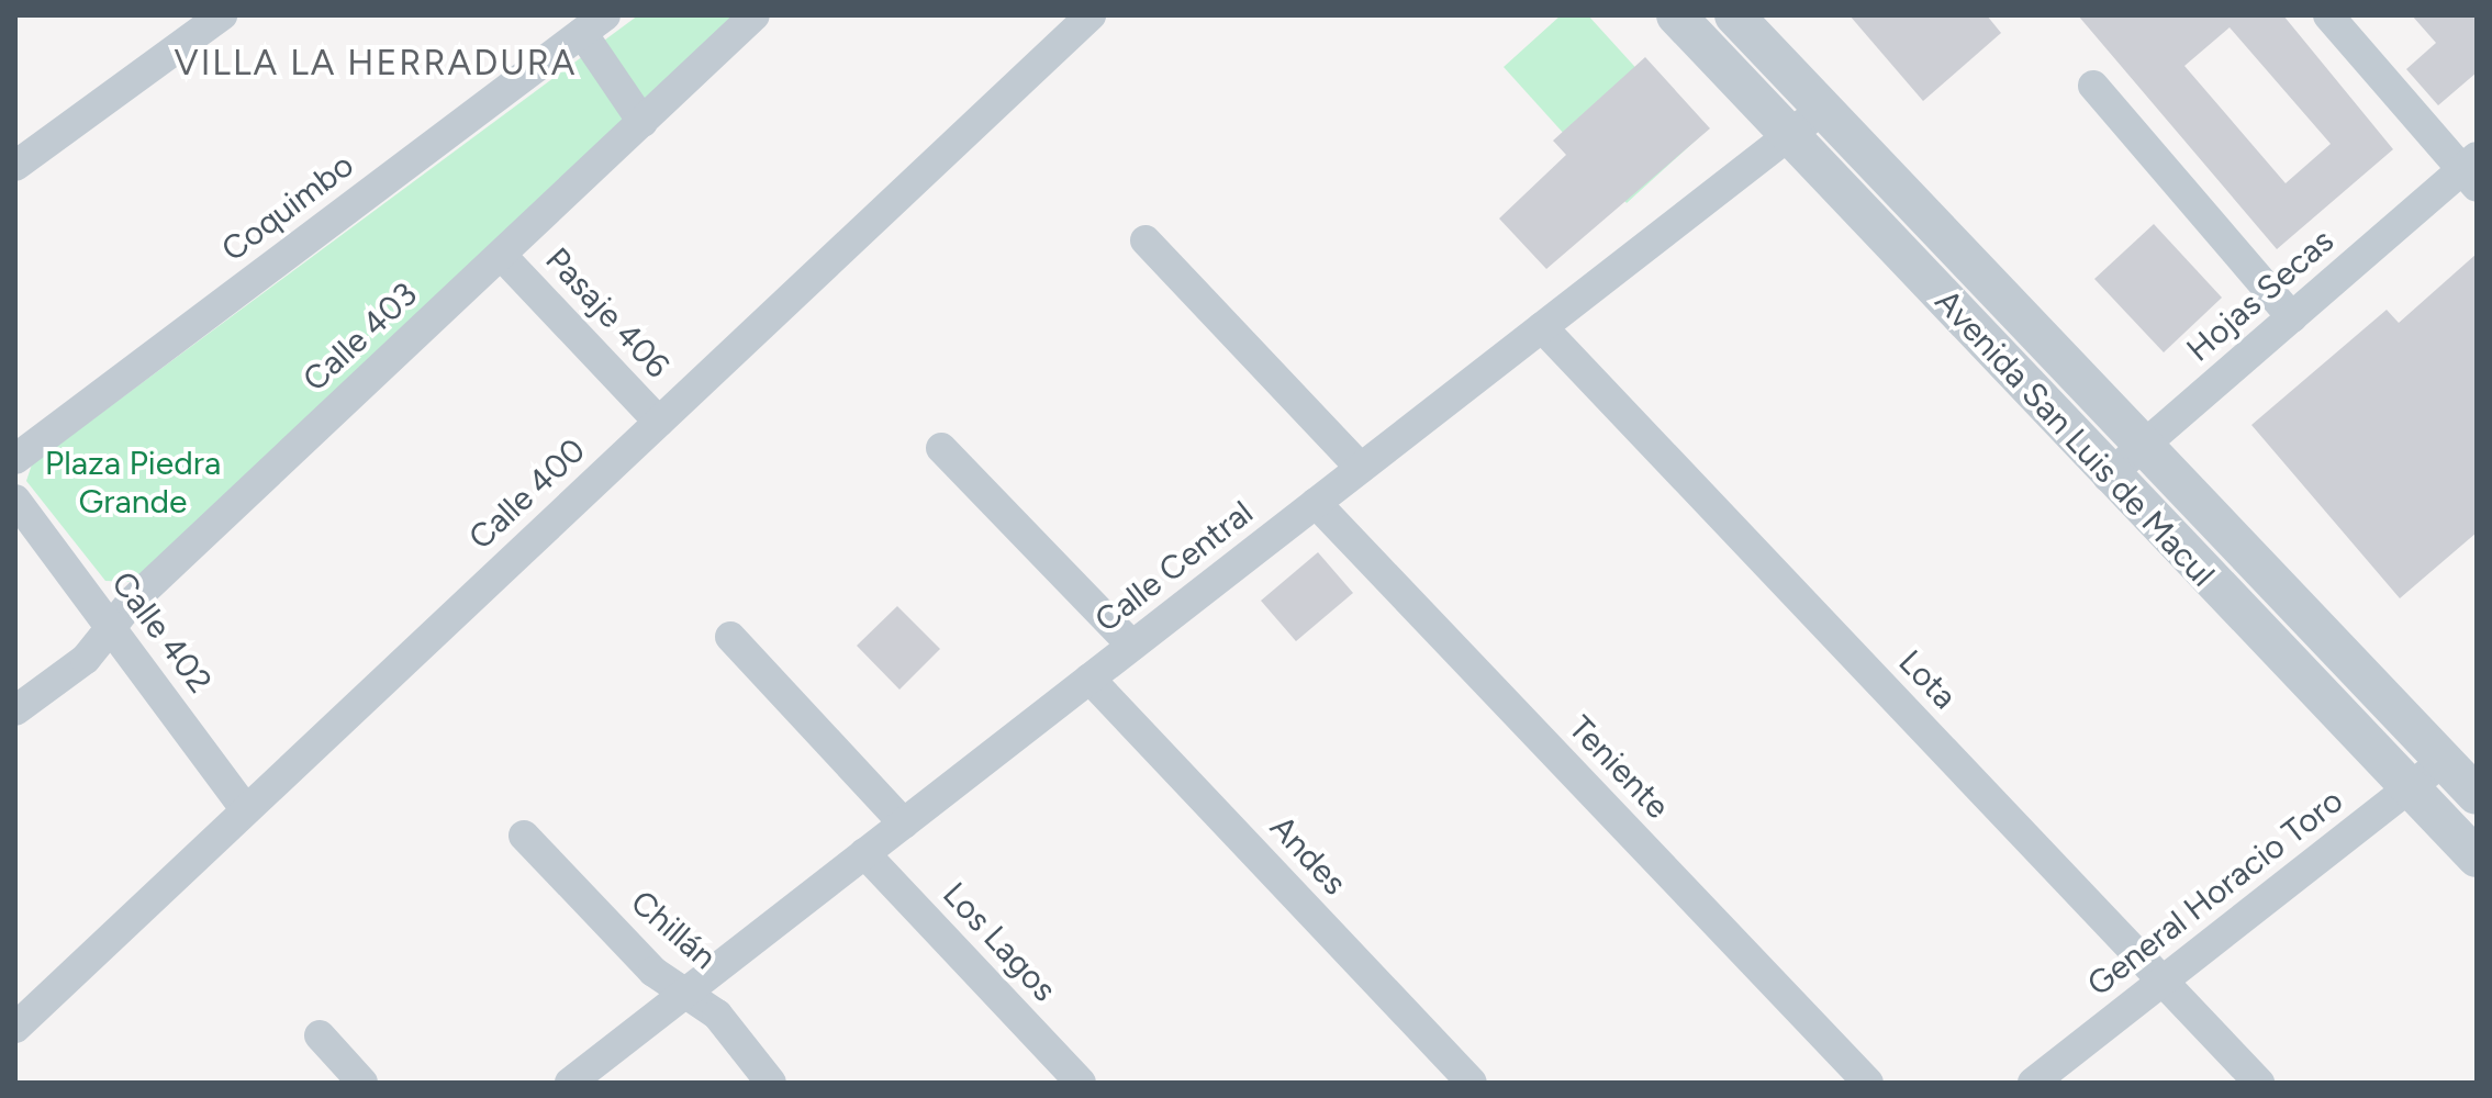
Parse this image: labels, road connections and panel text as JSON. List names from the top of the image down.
{
  "streets": {
    "street": [
      "Coquimbo",
      "Hojas Secas",
      "Pasaje 406",
      "Calle 403",
      "Avenida San Luis de Macul",
      "Calle 400",
      "Calle Central",
      "Calle 402",
      "Lota",
      "Teniente",
      "Andes",
      "General Horacio Toro",
      "Chillán",
      "Los Lagos"
    ]
  },
  "crossings": [
    ["Hojas Secas", "Avenida San Luis de Macul"],
    ["Pasaje 406", "Calle 403"],
    ["Pasaje 406", "Calle 400"],
    ["Calle 403", "Calle 402"],
    ["Avenida San Luis de Macul", "Calle Central"],
    ["Avenida San Luis de Macul", "General Horacio Toro"],
    ["Calle 400", "Calle 402"],
    ["Calle Central", "Lota"],
    ["Calle Central", "Teniente"],
    ["Calle Central", "Andes"],
    ["Calle Central", "Chillán"],
    ["Calle Central", "Los Lagos"],
    ["Lota", "General Horacio Toro"]
  ],
  "districts": ["VILLA LA HERRADURA"],
  "parks": ["Plaza Piedra Grande"]
}
